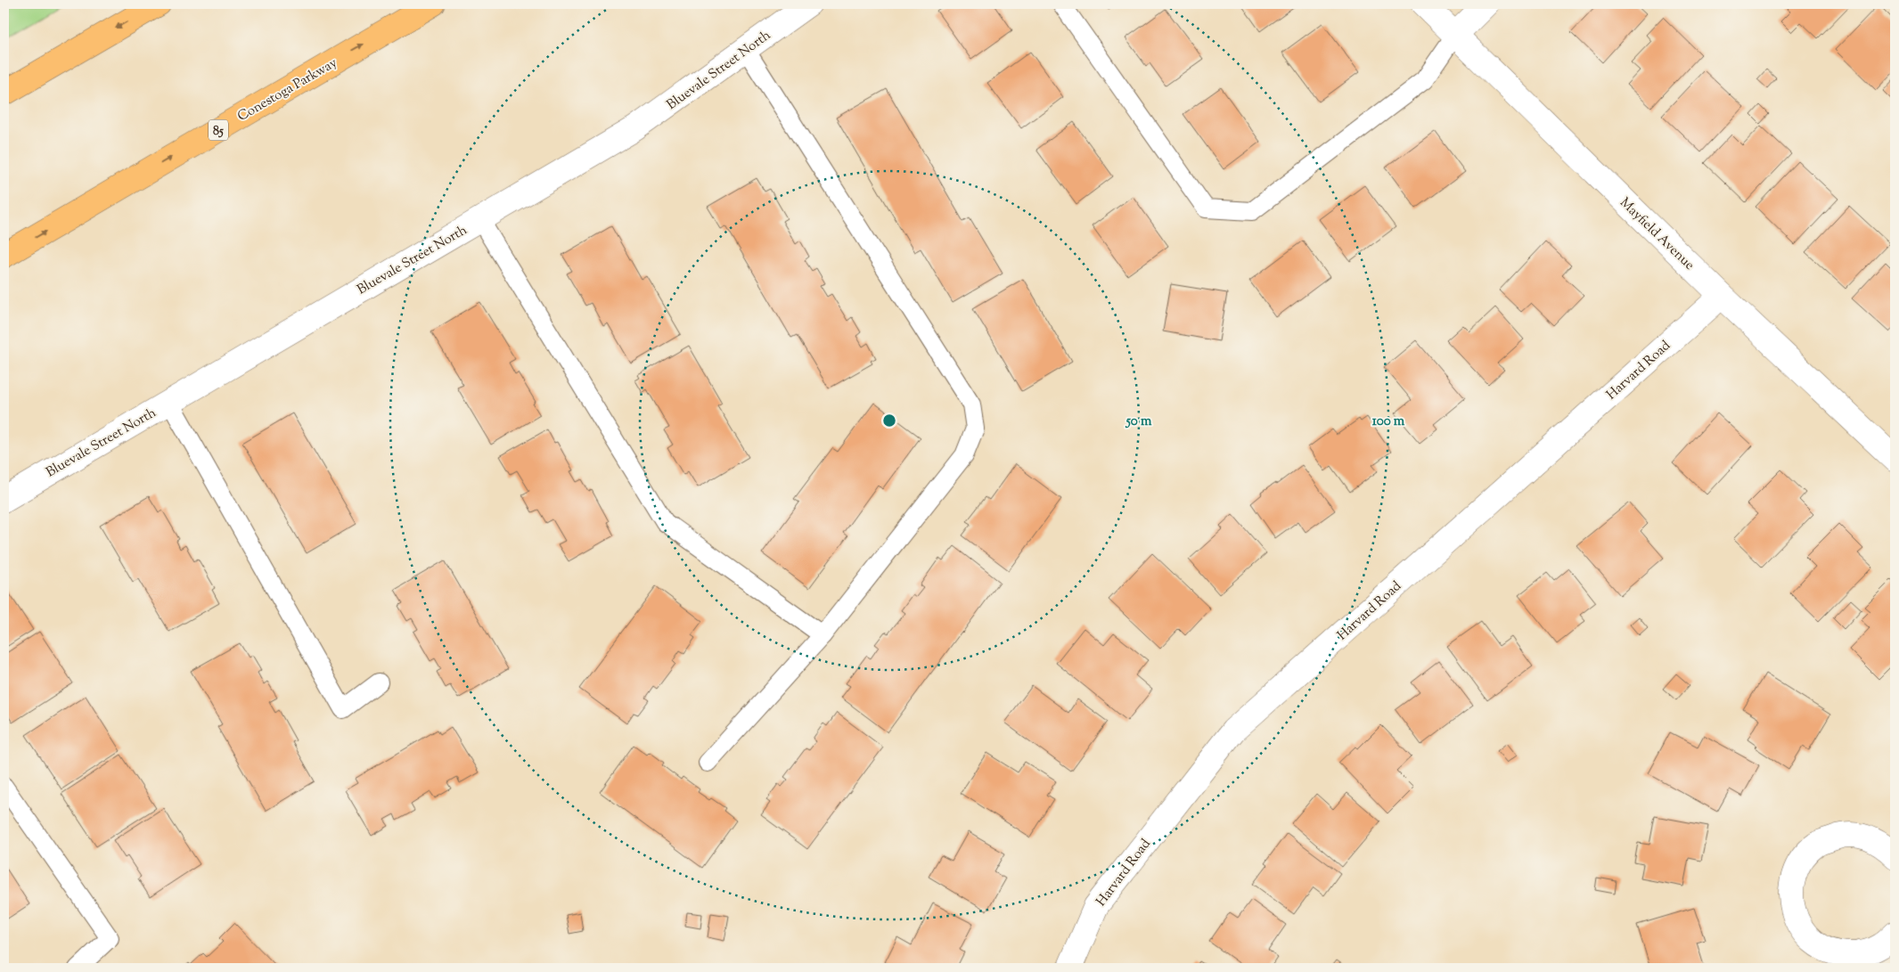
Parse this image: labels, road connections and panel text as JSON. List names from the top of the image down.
{
  "streets": {
    "highway": ["Conestoga Parkway", "85"],
    "street": ["Bluevale Street North", "Mayfield Avenue", "Harvard Road"]
  },
  "crossings": [
    ["Mayfield Avenue", "Harvard Road"]
  ],
  "rings": ["50 m", "100 m"]
}
